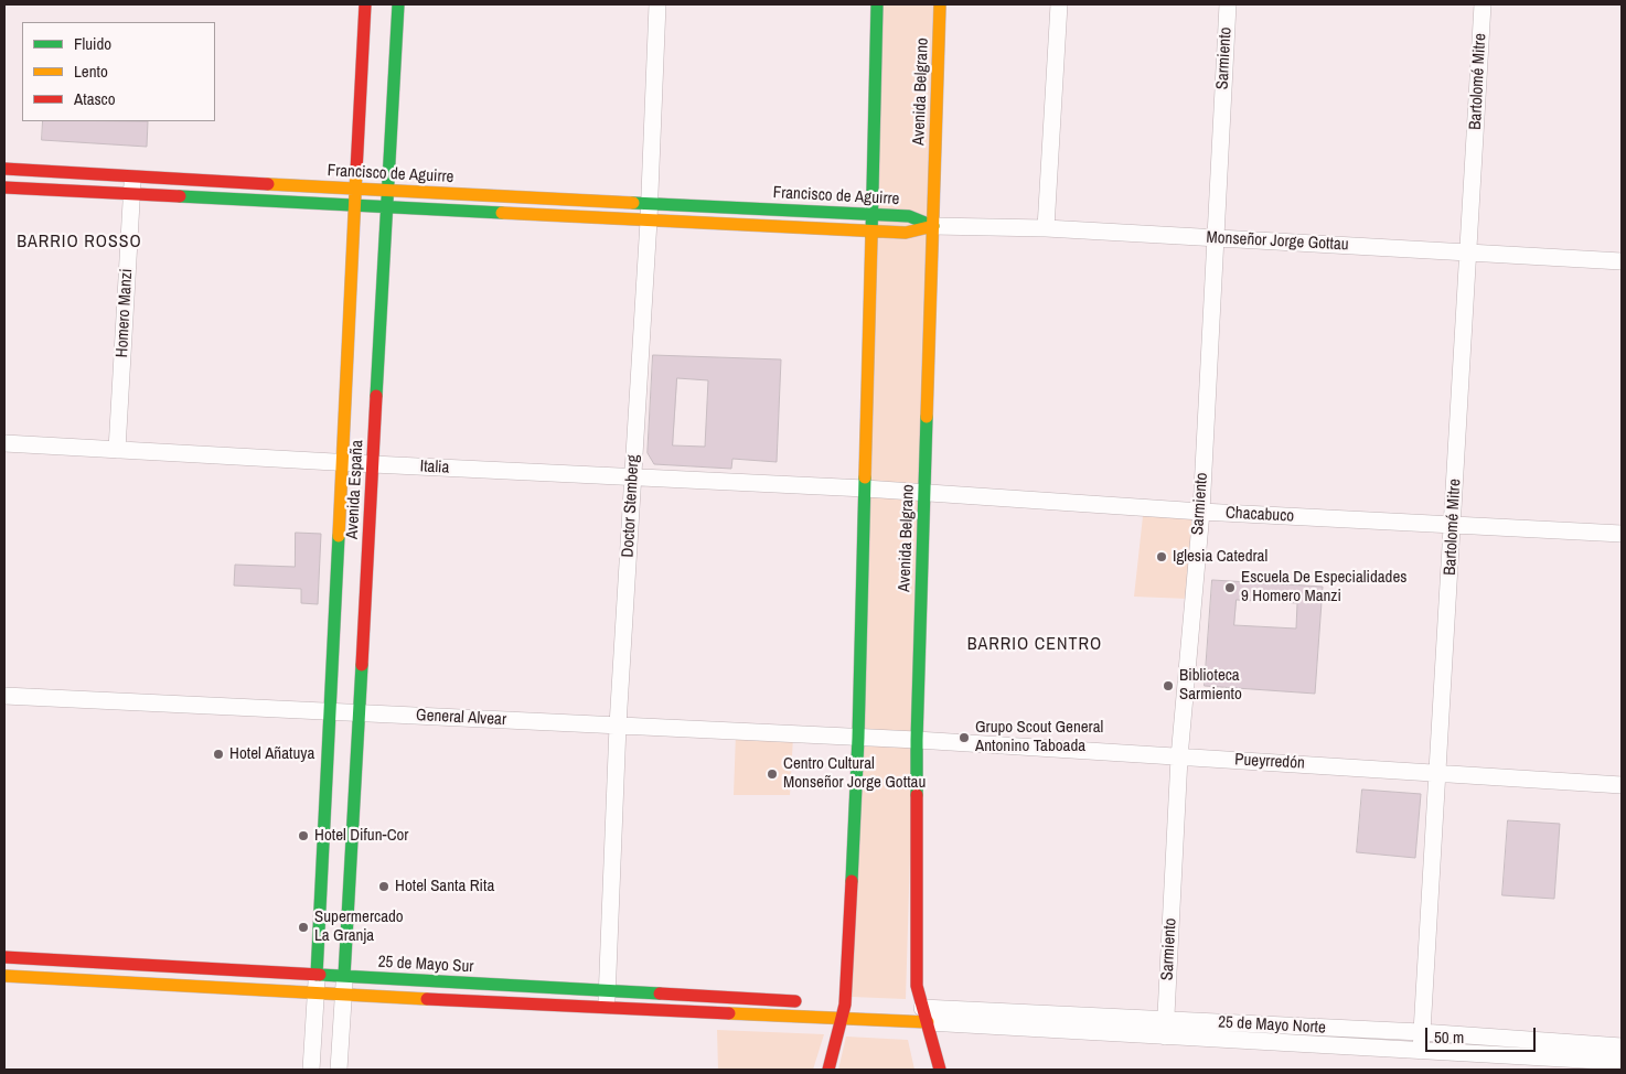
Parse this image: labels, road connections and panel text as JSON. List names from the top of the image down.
{
  "streets": {
    "street": [
      "Sarmiento",
      "Bartolomé Mitre",
      "Avenida Belgrano",
      "Francisco de Aguirre",
      "Monseñor Jorge Gottau",
      "Homero Manzi",
      "Italia",
      "Avenida España",
      "Doctor Stemberg",
      "Chacabuco",
      "General Alvear",
      "Pueyrredón",
      "25 de Mayo Sur",
      "25 de Mayo Norte"
    ]
  },
  "crossings": [
    ["Sarmiento", "Monseñor Jorge Gottau"],
    ["Sarmiento", "Chacabuco"],
    ["Sarmiento", "Pueyrredón"],
    ["Sarmiento", "25 de Mayo Norte"],
    ["Bartolomé Mitre", "Monseñor Jorge Gottau"],
    ["Bartolomé Mitre", "Chacabuco"],
    ["Bartolomé Mitre", "Pueyrredón"],
    ["Bartolomé Mitre", "25 de Mayo Norte"],
    ["Avenida Belgrano", "Francisco de Aguirre"],
    ["Avenida Belgrano", "Monseñor Jorge Gottau"],
    ["Avenida Belgrano", "Chacabuco"],
    ["Avenida Belgrano", "General Alvear"],
    ["Avenida Belgrano", "Pueyrredón"],
    ["Avenida Belgrano", "25 de Mayo Sur"],
    ["Avenida Belgrano", "25 de Mayo Norte"],
    ["Francisco de Aguirre", "Monseñor Jorge Gottau"],
    ["Francisco de Aguirre", "Homero Manzi"],
    ["Francisco de Aguirre", "Avenida España"],
    ["Francisco de Aguirre", "Doctor Stemberg"],
    ["Homero Manzi", "Italia"],
    ["Italia", "Avenida España"],
    ["Italia", "Doctor Stemberg"],
    ["Italia", "Chacabuco"],
    ["Avenida España", "General Alvear"],
    ["Avenida España", "25 de Mayo Sur"],
    ["Doctor Stemberg", "General Alvear"],
    ["Doctor Stemberg", "25 de Mayo Sur"],
    ["General Alvear", "Pueyrredón"],
    ["25 de Mayo Sur", "25 de Mayo Norte"]
  ],
  "districts": ["BARRIO ROSSO", "BARRIO CENTRO"],
  "places": [
    "Iglesia Catedral",
    "Escuela De Especialidades 9 Homero Manzi",
    "Biblioteca Sarmiento",
    "Grupo Scout General Antonino Taboada",
    "Hotel Añatuya",
    "Centro Cultural Monseñor Jorge Gottau",
    "Hotel Difun-Cor",
    "Hotel Santa Rita",
    "Supermercado La Granja"
  ],
  "legend": ["Fluido", "Lento", "Atasco"],
  "scale_bar": "50 m"
}
